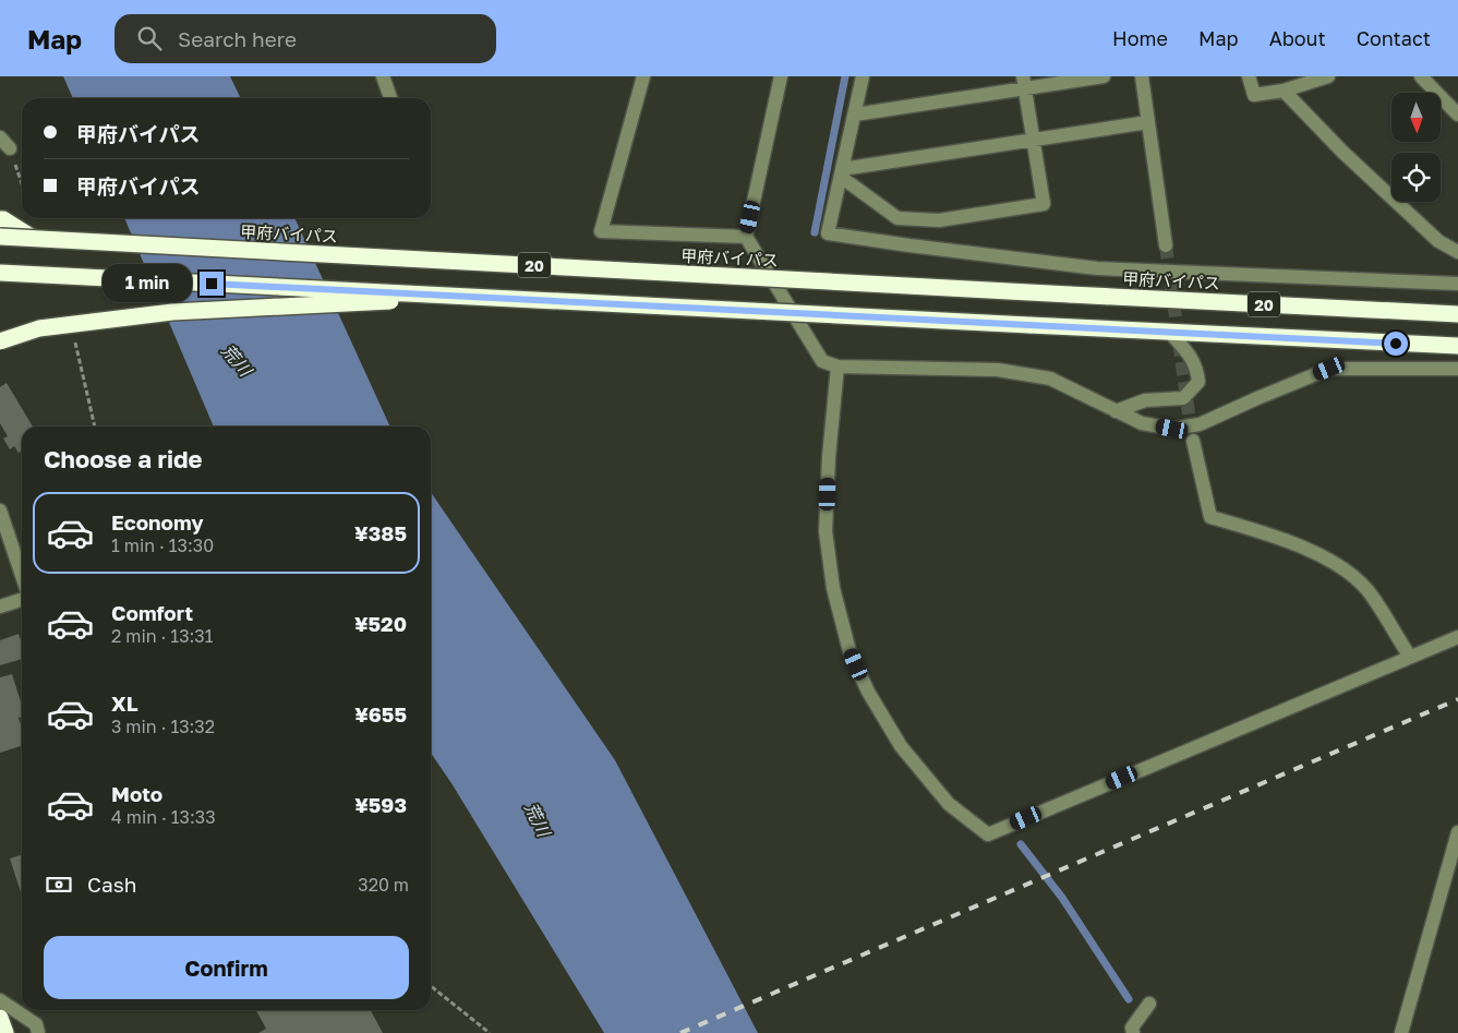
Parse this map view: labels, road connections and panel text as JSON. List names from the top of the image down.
{
  "streets": {
    "highway": ["甲府バイパス", "20"]
  },
  "water": ["荒川"],
  "north": "bottom",
  "page": {
    "header": "Map",
    "search": "Search here",
    "nav": [
      "Home",
      "Map",
      "About",
      "Contact"
    ],
    "banner": ["甲府バイパス", "甲府バイパス"],
    "bubble": "1 min",
    "heading": "Choose a ride",
    "list": [
      {
        "name": "Economy",
        "note": "1 min · 13:30",
        "value": "¥385"
      },
      {
        "name": "Comfort",
        "note": "2 min · 13:31",
        "value": "¥520"
      },
      {
        "name": "XL",
        "note": "3 min · 13:32",
        "value": "¥655"
      },
      {
        "name": "Moto",
        "note": "4 min · 13:33",
        "value": "¥593"
      }
    ],
    "pay": ["Cash", "320 m"],
    "buttons": "Confirm"
  }
}
